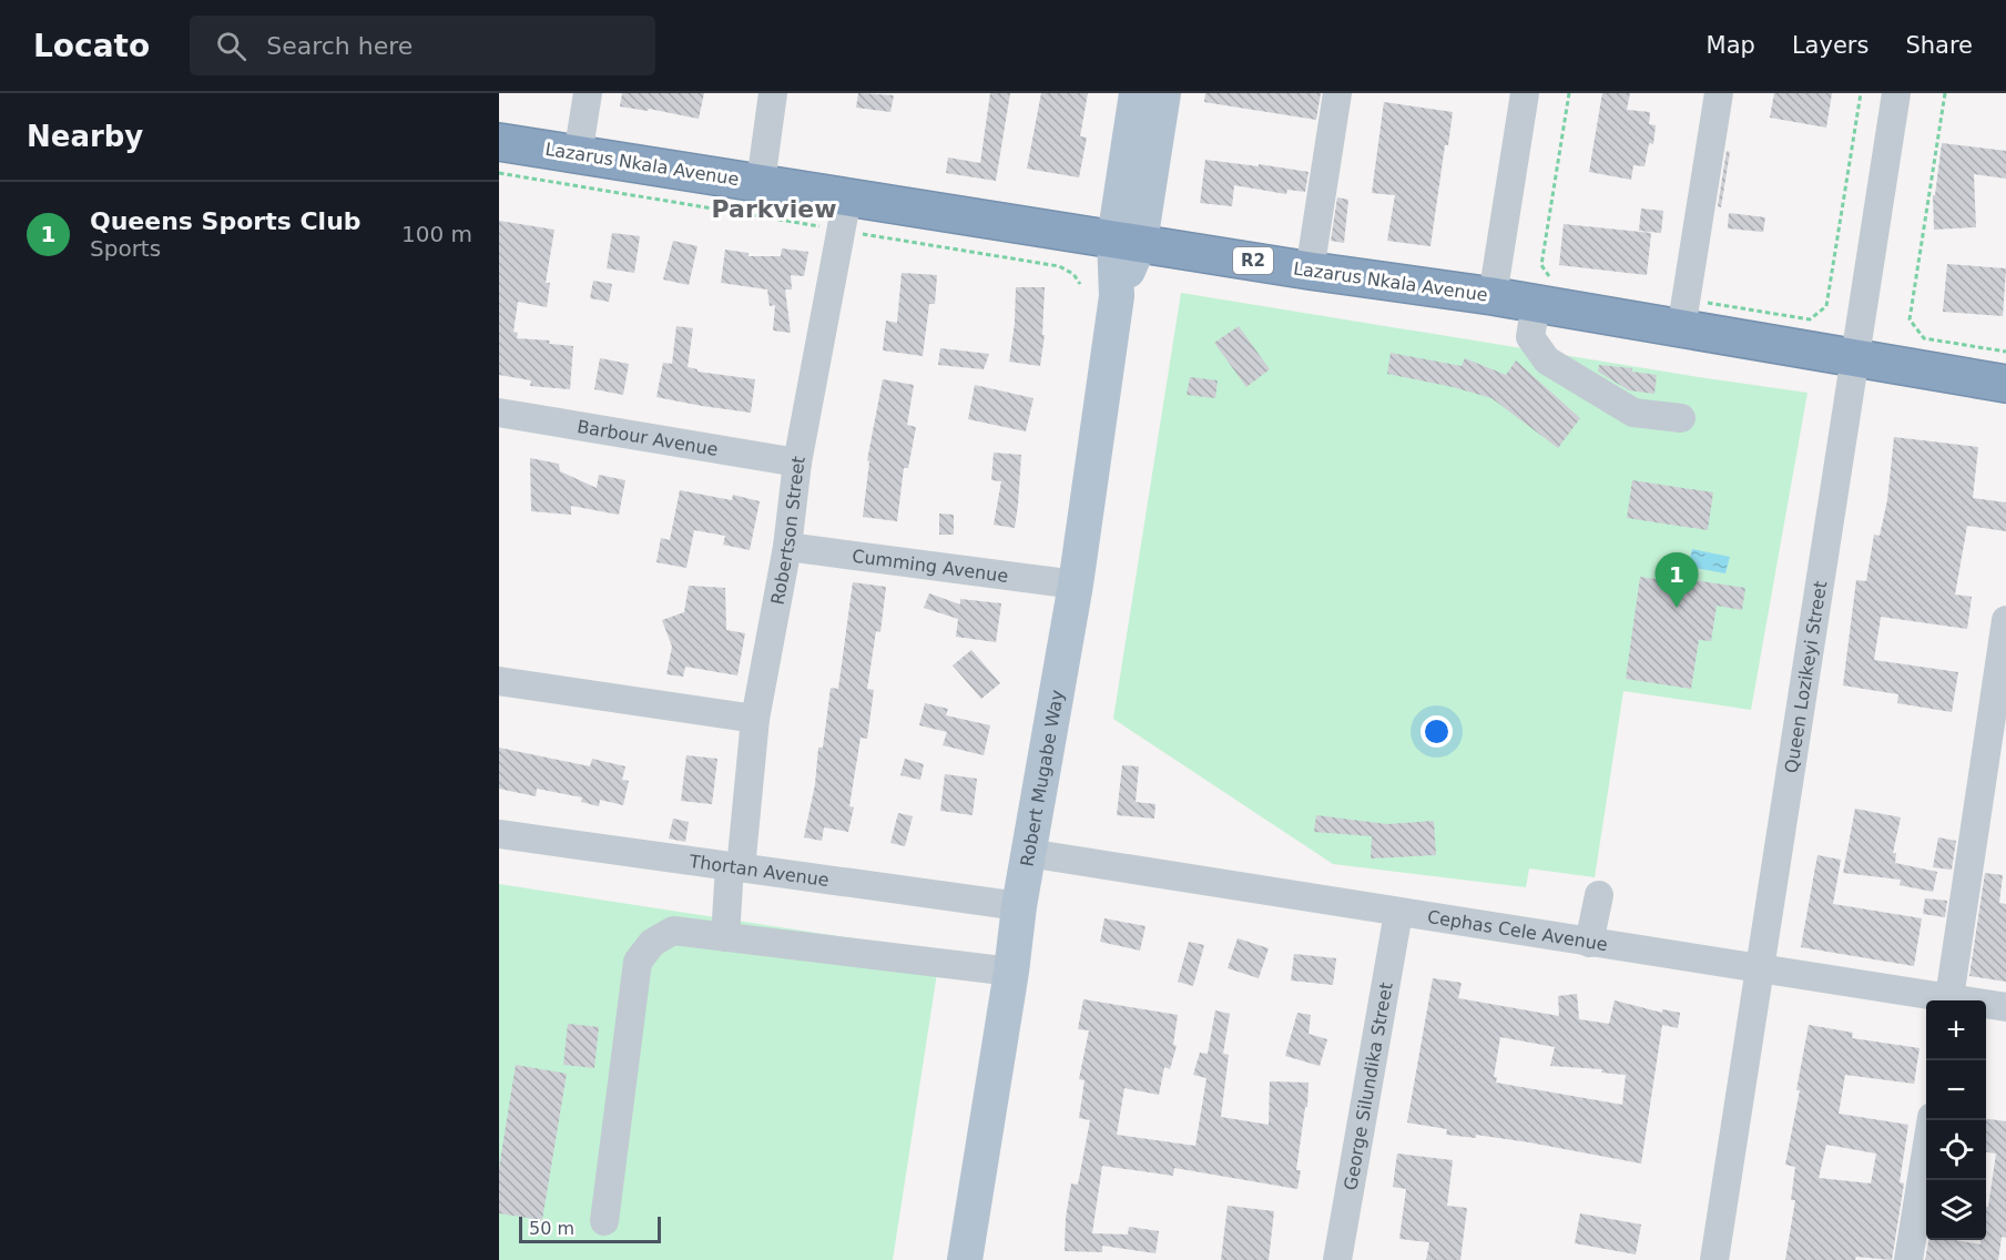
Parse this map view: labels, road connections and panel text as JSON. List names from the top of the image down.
{
  "streets": {
    "highway": ["Lazarus Nkala Avenue", "R2"],
    "main road": ["Robert Mugabe Way"],
    "street": [
      "Barbour Avenue",
      "Robertson Street",
      "Cumming Avenue",
      "Queen Lozikeyi Street",
      "Thortan Avenue",
      "Cephas Cele Avenue",
      "George Silundika Street"
    ]
  },
  "crossings": [
    ["Lazarus Nkala Avenue", "Robertson Street"],
    ["Lazarus Nkala Avenue", "Queen Lozikeyi Street"],
    ["Lazarus Nkala Avenue", "Robert Mugabe Way"],
    ["Barbour Avenue", "Robertson Street"],
    ["Robertson Street", "Cumming Avenue"],
    ["Robertson Street", "Thortan Avenue"],
    ["Cumming Avenue", "Robert Mugabe Way"],
    ["Queen Lozikeyi Street", "Cephas Cele Avenue"],
    ["Robert Mugabe Way", "Thortan Avenue"],
    ["Robert Mugabe Way", "Cephas Cele Avenue"],
    ["Cephas Cele Avenue", "George Silundika Street"]
  ],
  "districts": ["Parkview"],
  "scale_bar": "50 m",
  "page": {
    "header": "Locato",
    "search": "Search here",
    "nav": ["Map", "Layers", "Share"],
    "heading": "Nearby",
    "list": [
      {
        "mark": "1",
        "name": "Queens Sports Club",
        "note": "Sports",
        "value": "100 m"
      }
    ],
    "pins": "1",
    "map_buttons": ["+", "−"],
    "scale": "50 m"
  }
}
